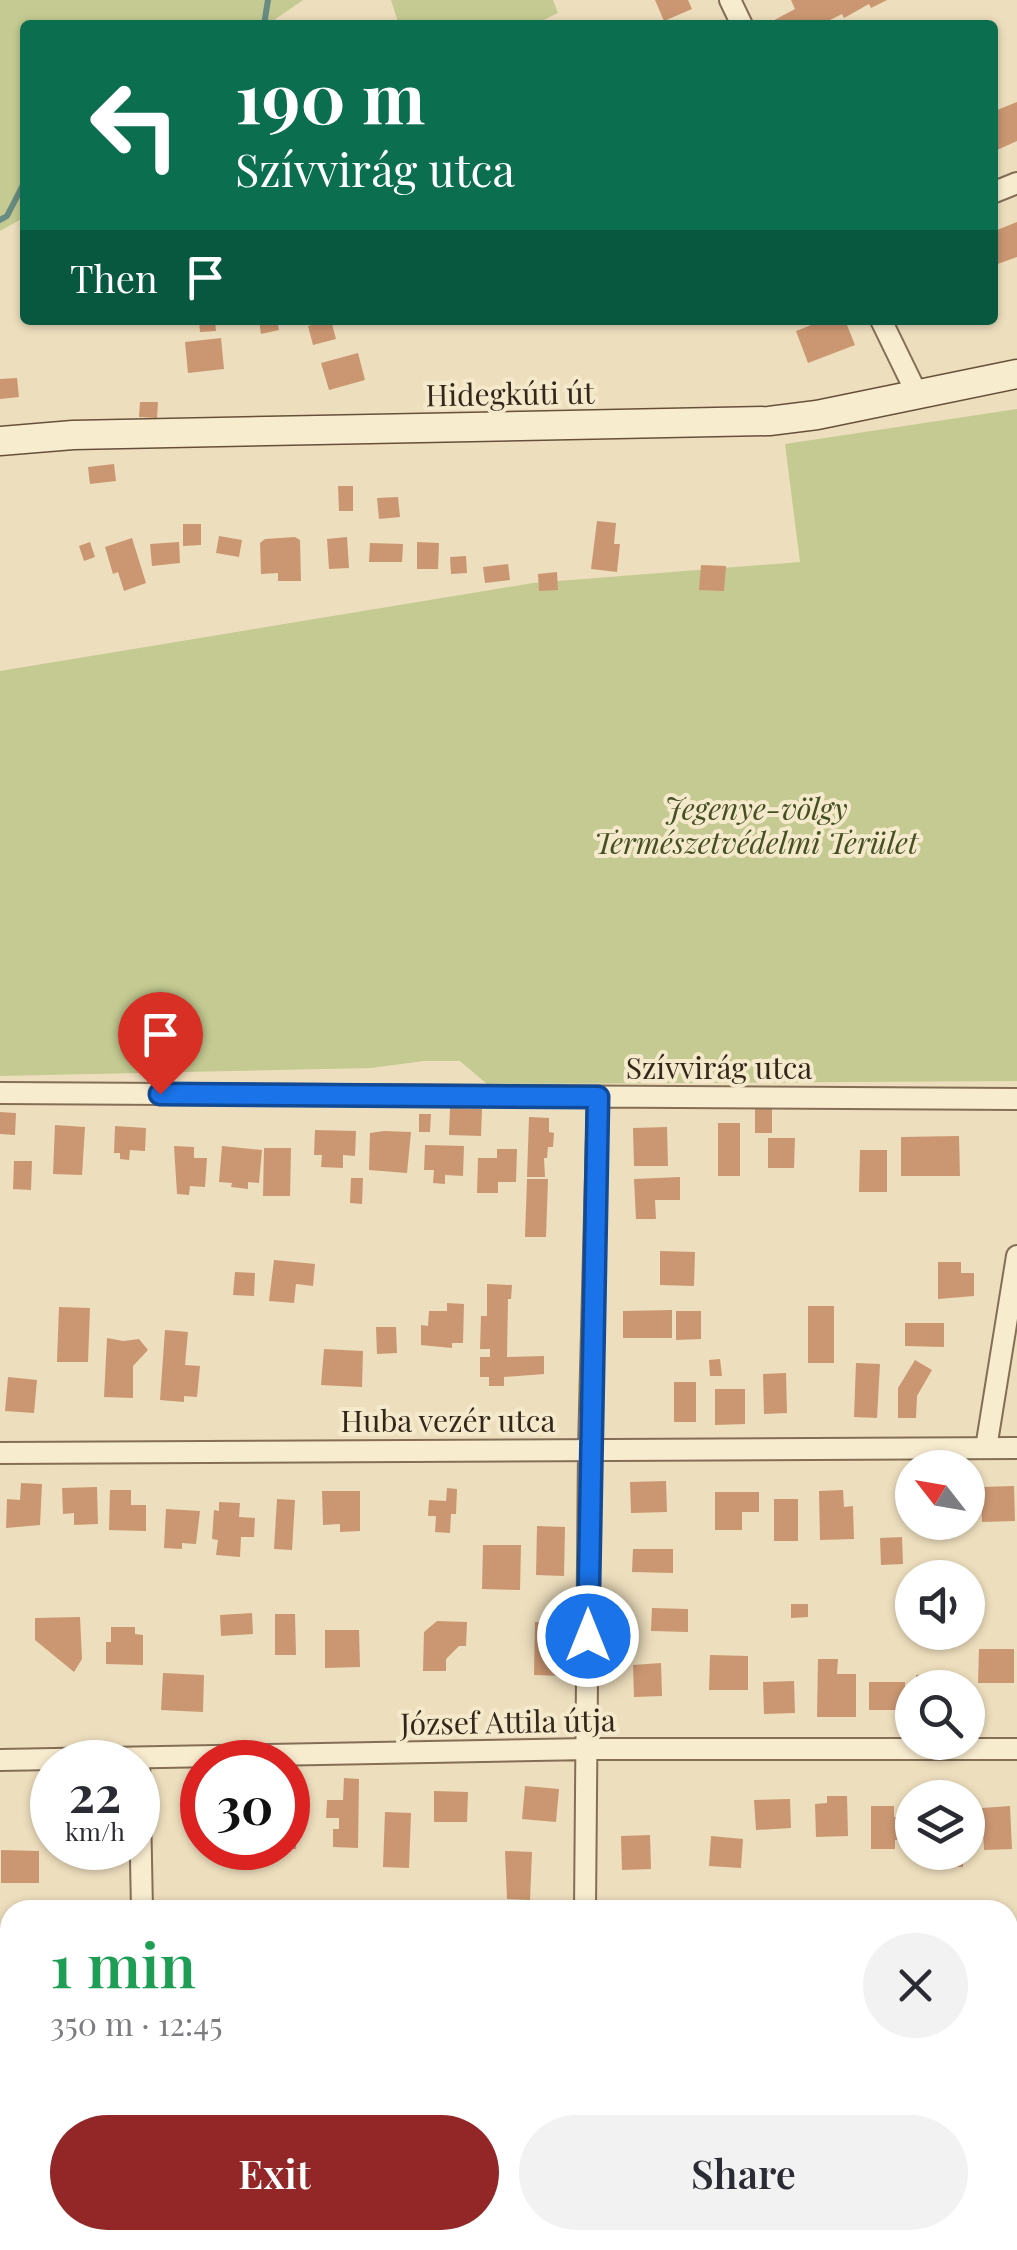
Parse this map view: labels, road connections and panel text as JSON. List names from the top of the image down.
{
  "streets": {
    "main road": ["Hidegkúti út"],
    "street": ["Szívvirág utca", "Huba vezér utca", "József Attila útja"]
  },
  "parks": ["Jegenye-völgy Természetvédelmi Terület"],
  "north": "top left",
  "page": {
    "turn": ["190 m", "Szívvirág utca"],
    "then": "Then",
    "speed": "22 km/h",
    "limit": "30",
    "heading": ["1 min", "350 m · 12:45"],
    "buttons": ["Exit", "Share"]
  }
}
